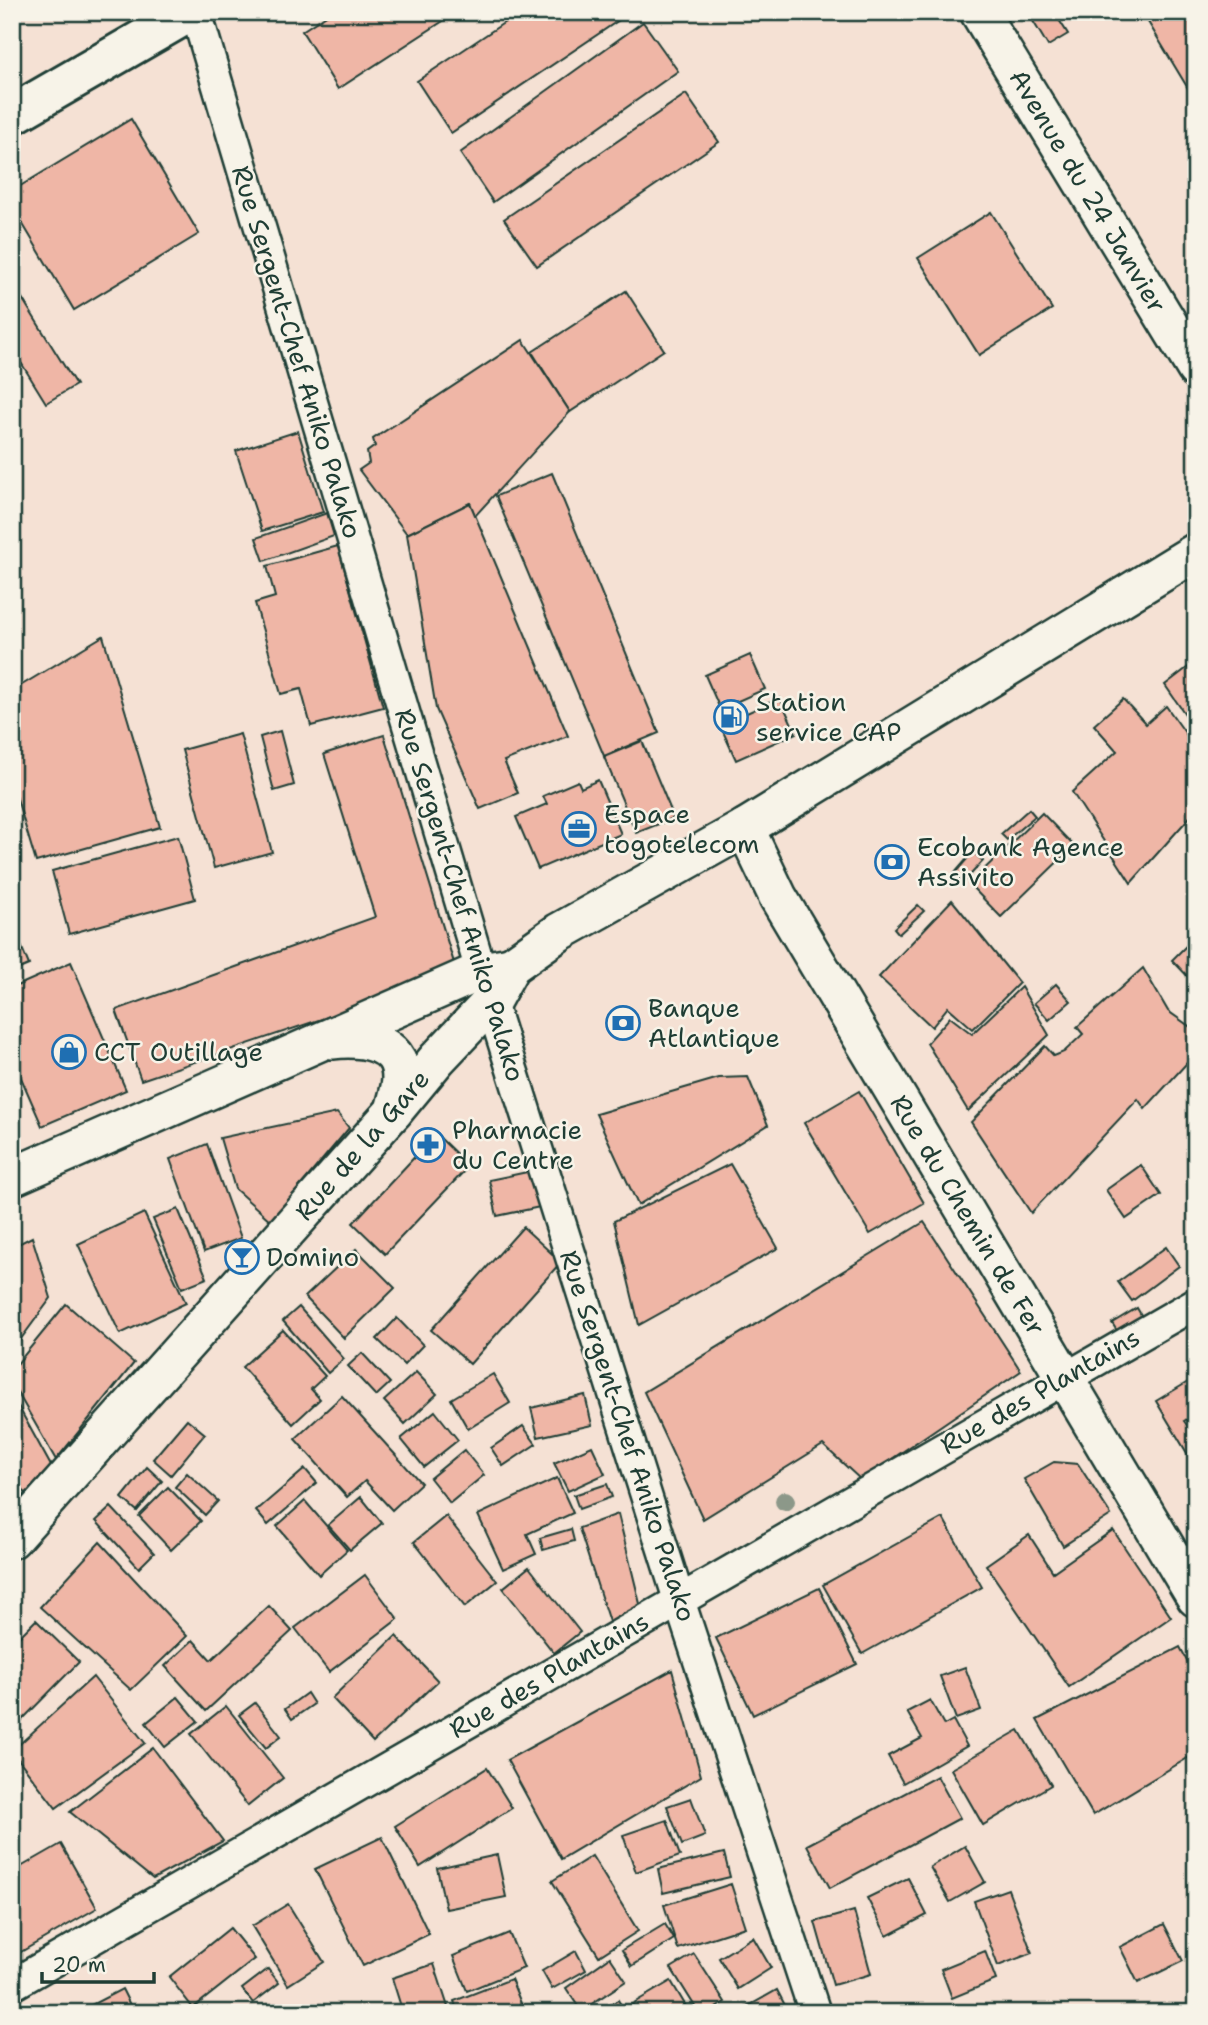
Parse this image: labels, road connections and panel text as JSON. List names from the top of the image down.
{
  "streets": {
    "street": [
      "Avenue du 24 Janvier",
      "Rue Sergent-Chef Aniko Palako",
      "Rue de la Gare",
      "Rue du Chemin de Fer",
      "Rue des Plantains"
    ]
  },
  "crossings": [
    ["Rue Sergent-Chef Aniko Palako", "Rue de la Gare"],
    ["Rue Sergent-Chef Aniko Palako", "Rue des Plantains"],
    ["Rue du Chemin de Fer", "Rue des Plantains"]
  ],
  "places": {
    "fuel station": ["Station service CAP"],
    "office": ["Espace togotelecom"],
    "bank": ["Ecobank Agence Assivito", "Banque Atlantique"],
    "shop": ["CCT Outillage"],
    "pharmacy": ["Pharmacie du Centre"],
    "bar": ["Domino"]
  },
  "scale_bar": "20 m"
}
